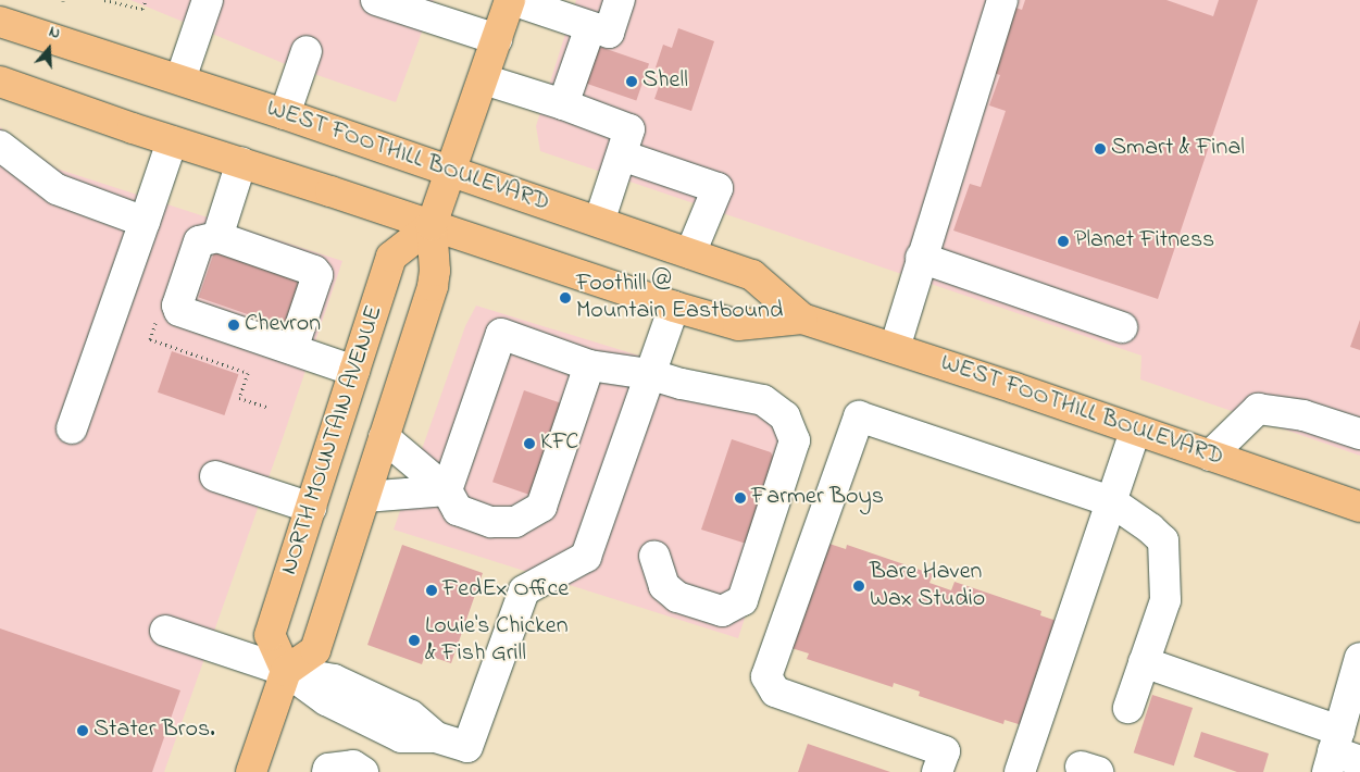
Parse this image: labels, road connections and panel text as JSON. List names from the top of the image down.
{
  "streets": {
    "main road": ["WEST FOOTHILL BOULEVARD", "NORTH MOUNTAIN AVENUE"]
  },
  "crossings": [
    ["WEST FOOTHILL BOULEVARD", "NORTH MOUNTAIN AVENUE"]
  ],
  "places": [
    "Shell",
    "Smart & Final",
    "Planet Fitness",
    "Foothill @ Mountain Eastbound",
    "Chevron",
    "KFC",
    "Farmer Boys",
    "Bare Haven Wax Studio",
    "FedEx Office",
    "Louie's Chicken & Fish Grill",
    "Stater Bros."
  ],
  "north": "top"
}
